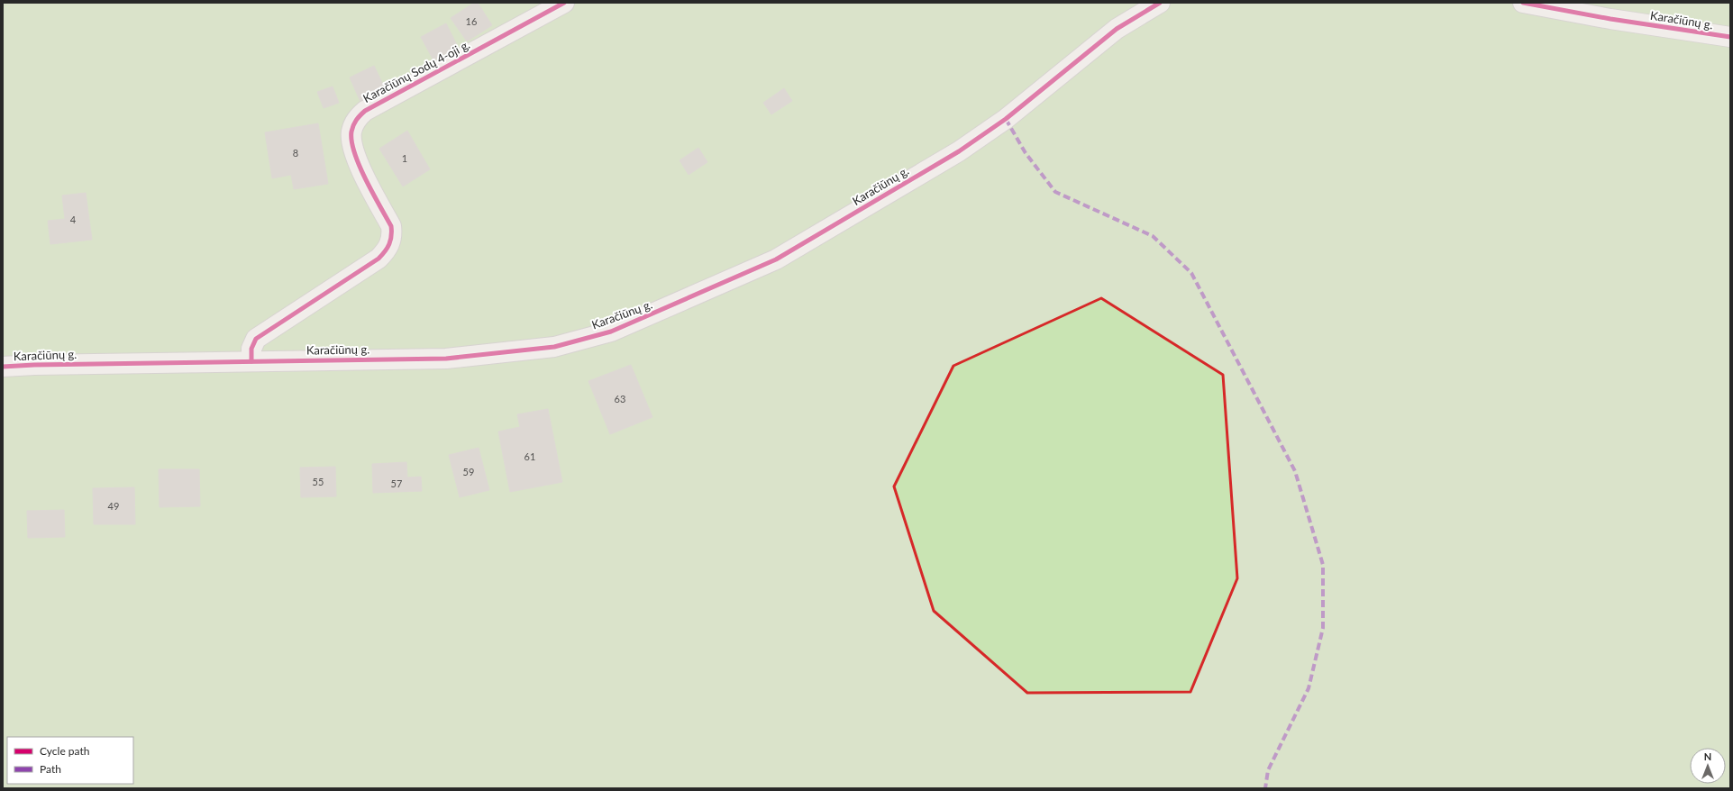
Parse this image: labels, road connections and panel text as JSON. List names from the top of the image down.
{
  "streets": {
    "street": ["Karačiūnų g.", "Karačiūnų Sodų 4-oji g."]
  },
  "crossings": [
    ["Karačiūnų g.", "Karačiūnų Sodų 4-oji g."]
  ],
  "house_numbers": [
    "16",
    "8",
    "1",
    "4",
    "63",
    "61",
    "59",
    "55",
    "57",
    "49"
  ],
  "legend": ["Cycle path", "Path"],
  "north": "top"
}
